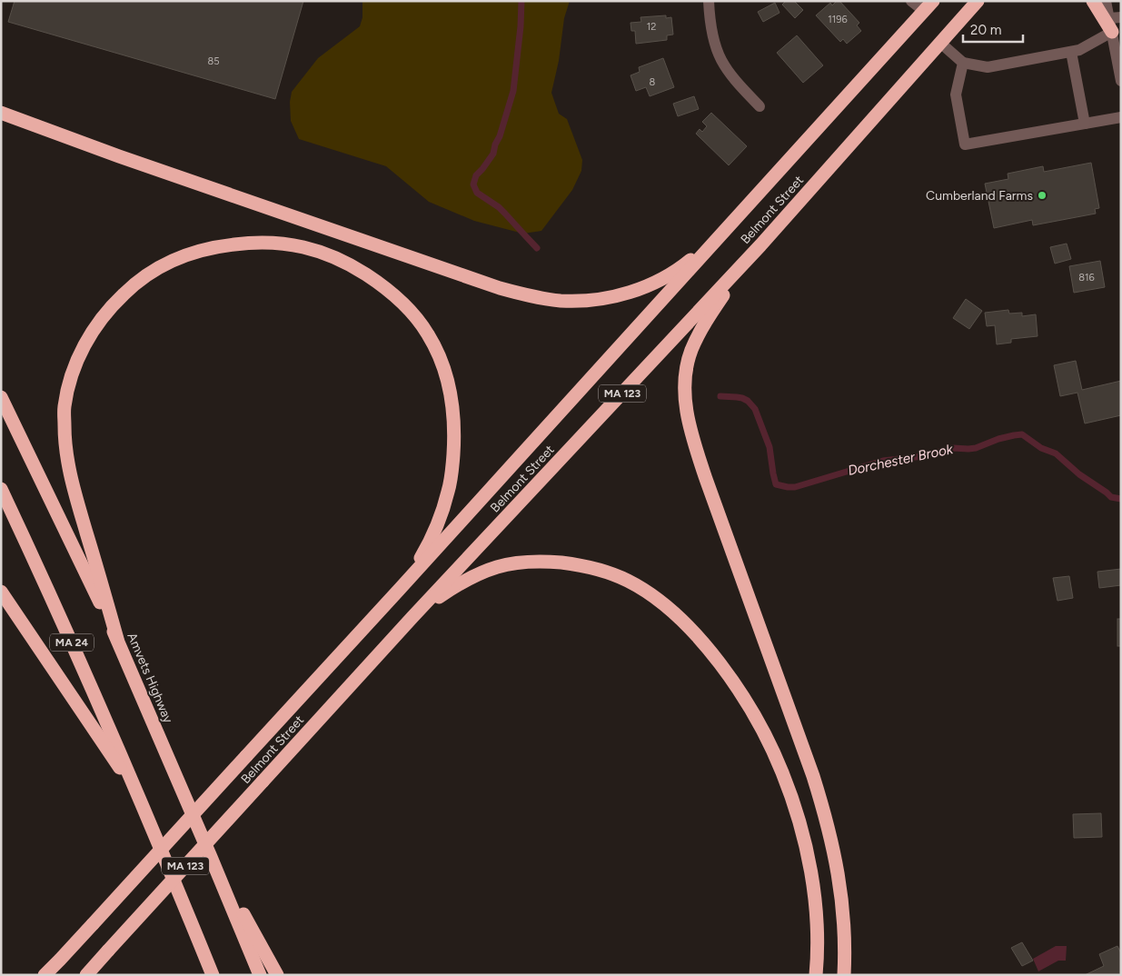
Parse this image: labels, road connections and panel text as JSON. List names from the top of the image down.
{
  "streets": {
    "highway": [
      "Belmont Street",
      "MA 123",
      "MA 24",
      "Amvets Highway"
    ]
  },
  "water": ["Dorchester Brook"],
  "places": ["Cumberland Farms"],
  "house_numbers": [
    "1196",
    "12",
    "85",
    "8",
    "816"
  ],
  "scale_bar": "20 m"
}
